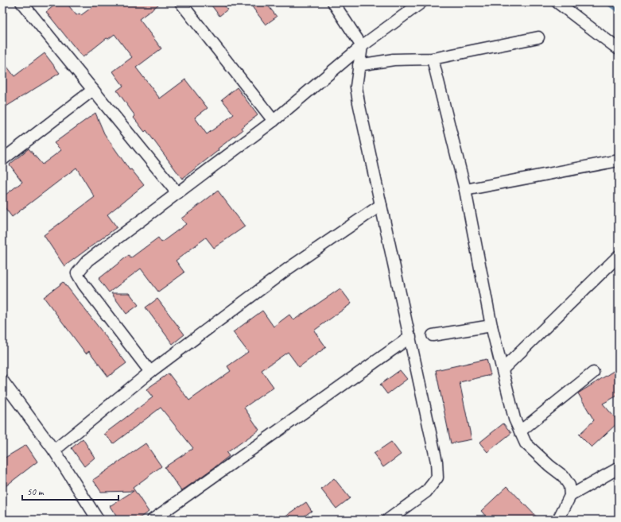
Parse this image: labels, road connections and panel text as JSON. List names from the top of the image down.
{
  "scale_bar": "50 m"
}
